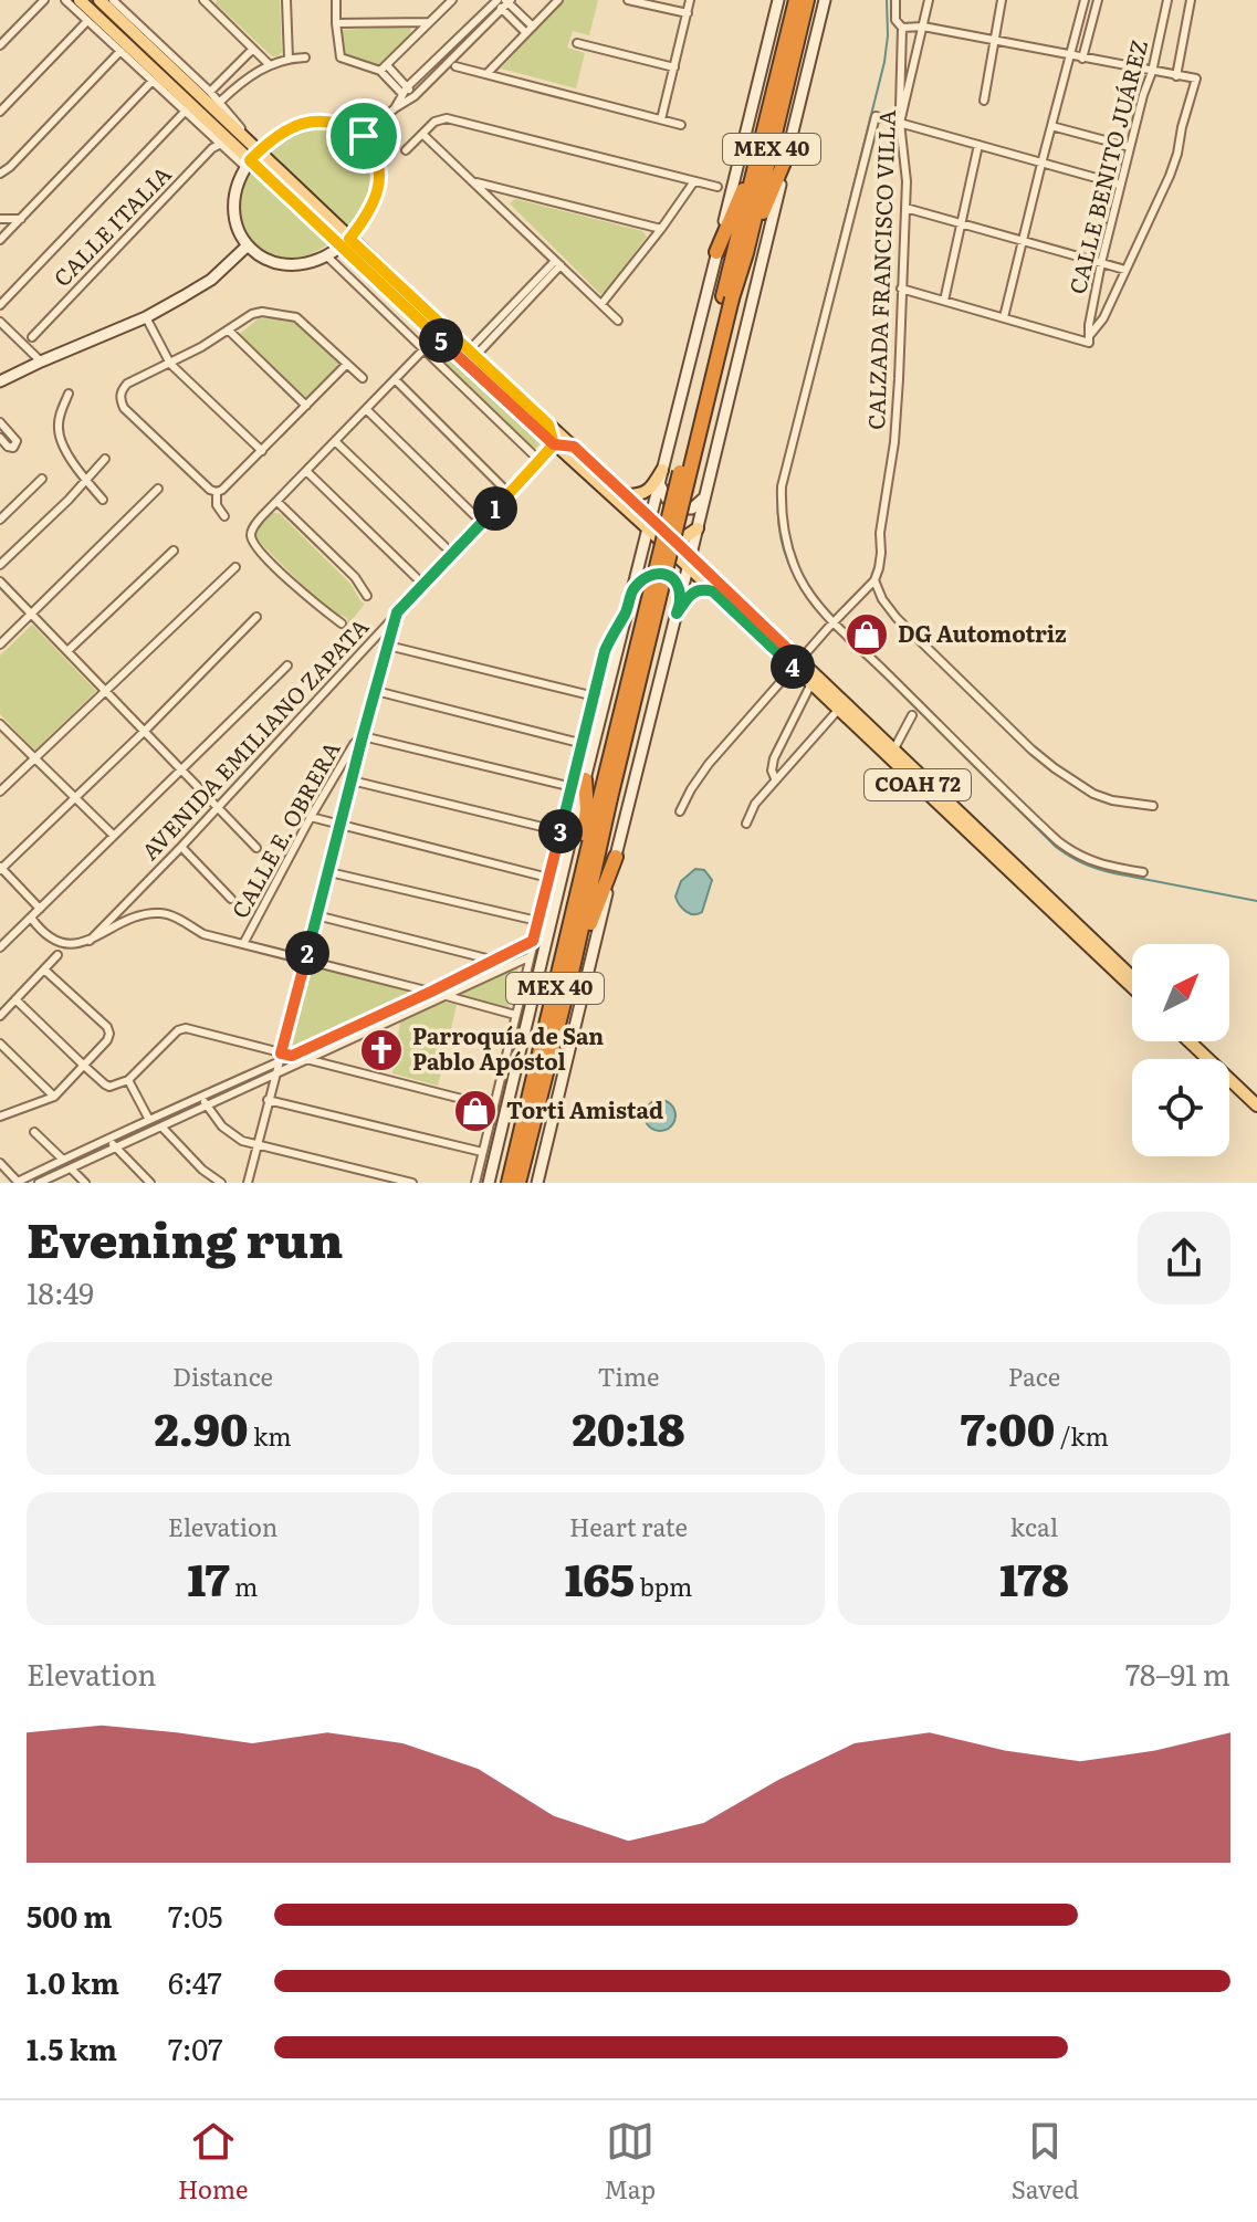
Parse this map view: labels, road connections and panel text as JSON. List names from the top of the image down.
{
  "streets": {
    "highway": ["MEX 40"],
    "main road": ["COAH 72"],
    "street": [
      "CALLE BENITO JUÁREZ",
      "CALLE ITALIA",
      "CALZADA FRANCISCO VILLA",
      "AVENIDA EMILIANO ZAPATA",
      "CALLE E. OBRERA"
    ]
  },
  "places": {
    "shop": ["DG Automotriz", "Torti Amistad"],
    "church": ["Parroquía de San Pablo Apóstol"]
  },
  "north": "top right",
  "page": {
    "pins": [
      "5",
      "1",
      "4",
      "3",
      "2"
    ],
    "heading": ["Evening run", "18:49"],
    "stats": [
      ["Distance", "2.90 km"],
      ["Time", "20:18"],
      ["Pace", "7:00 /km"],
      ["Elevation", "17 m"],
      ["Heart rate", "165 bpm"],
      ["kcal", "178"]
    ],
    "chart": ["Elevation", "78–91 m"],
    "list": [
      {
        "name": "500 m",
        "note": "7:05"
      },
      {
        "name": "1.0 km",
        "note": "6:47"
      },
      {
        "name": "1.5 km",
        "note": "7:07"
      }
    ],
    "tabs": ["Home", "Map", "Saved"]
  }
}
